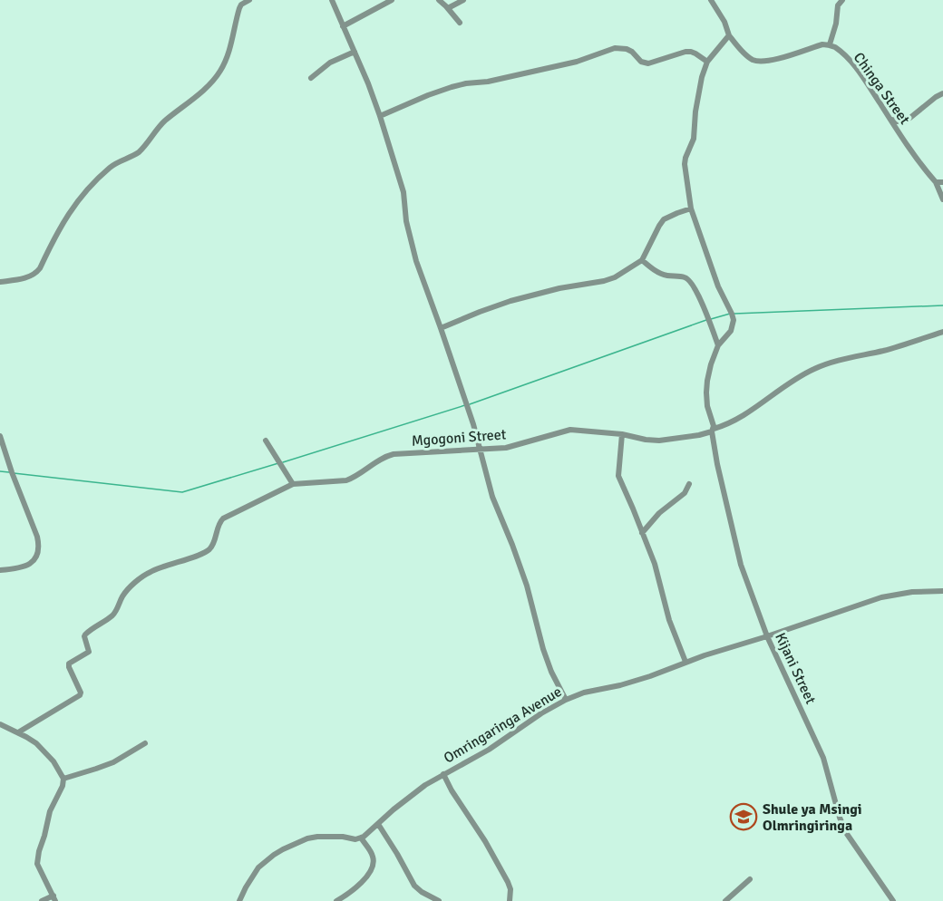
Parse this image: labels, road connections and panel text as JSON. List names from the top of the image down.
{
  "streets": {
    "street": [
      "Chinga Street",
      "Mgogoni Street",
      "Kijani Street",
      "Omringaringa Avenue"
    ]
  },
  "crossings": [
    ["Mgogoni Street", "Kijani Street"],
    ["Kijani Street", "Omringaringa Avenue"]
  ],
  "places": {
    "school or university": ["Shule ya Msingi Olmringiringa"]
  }
}
